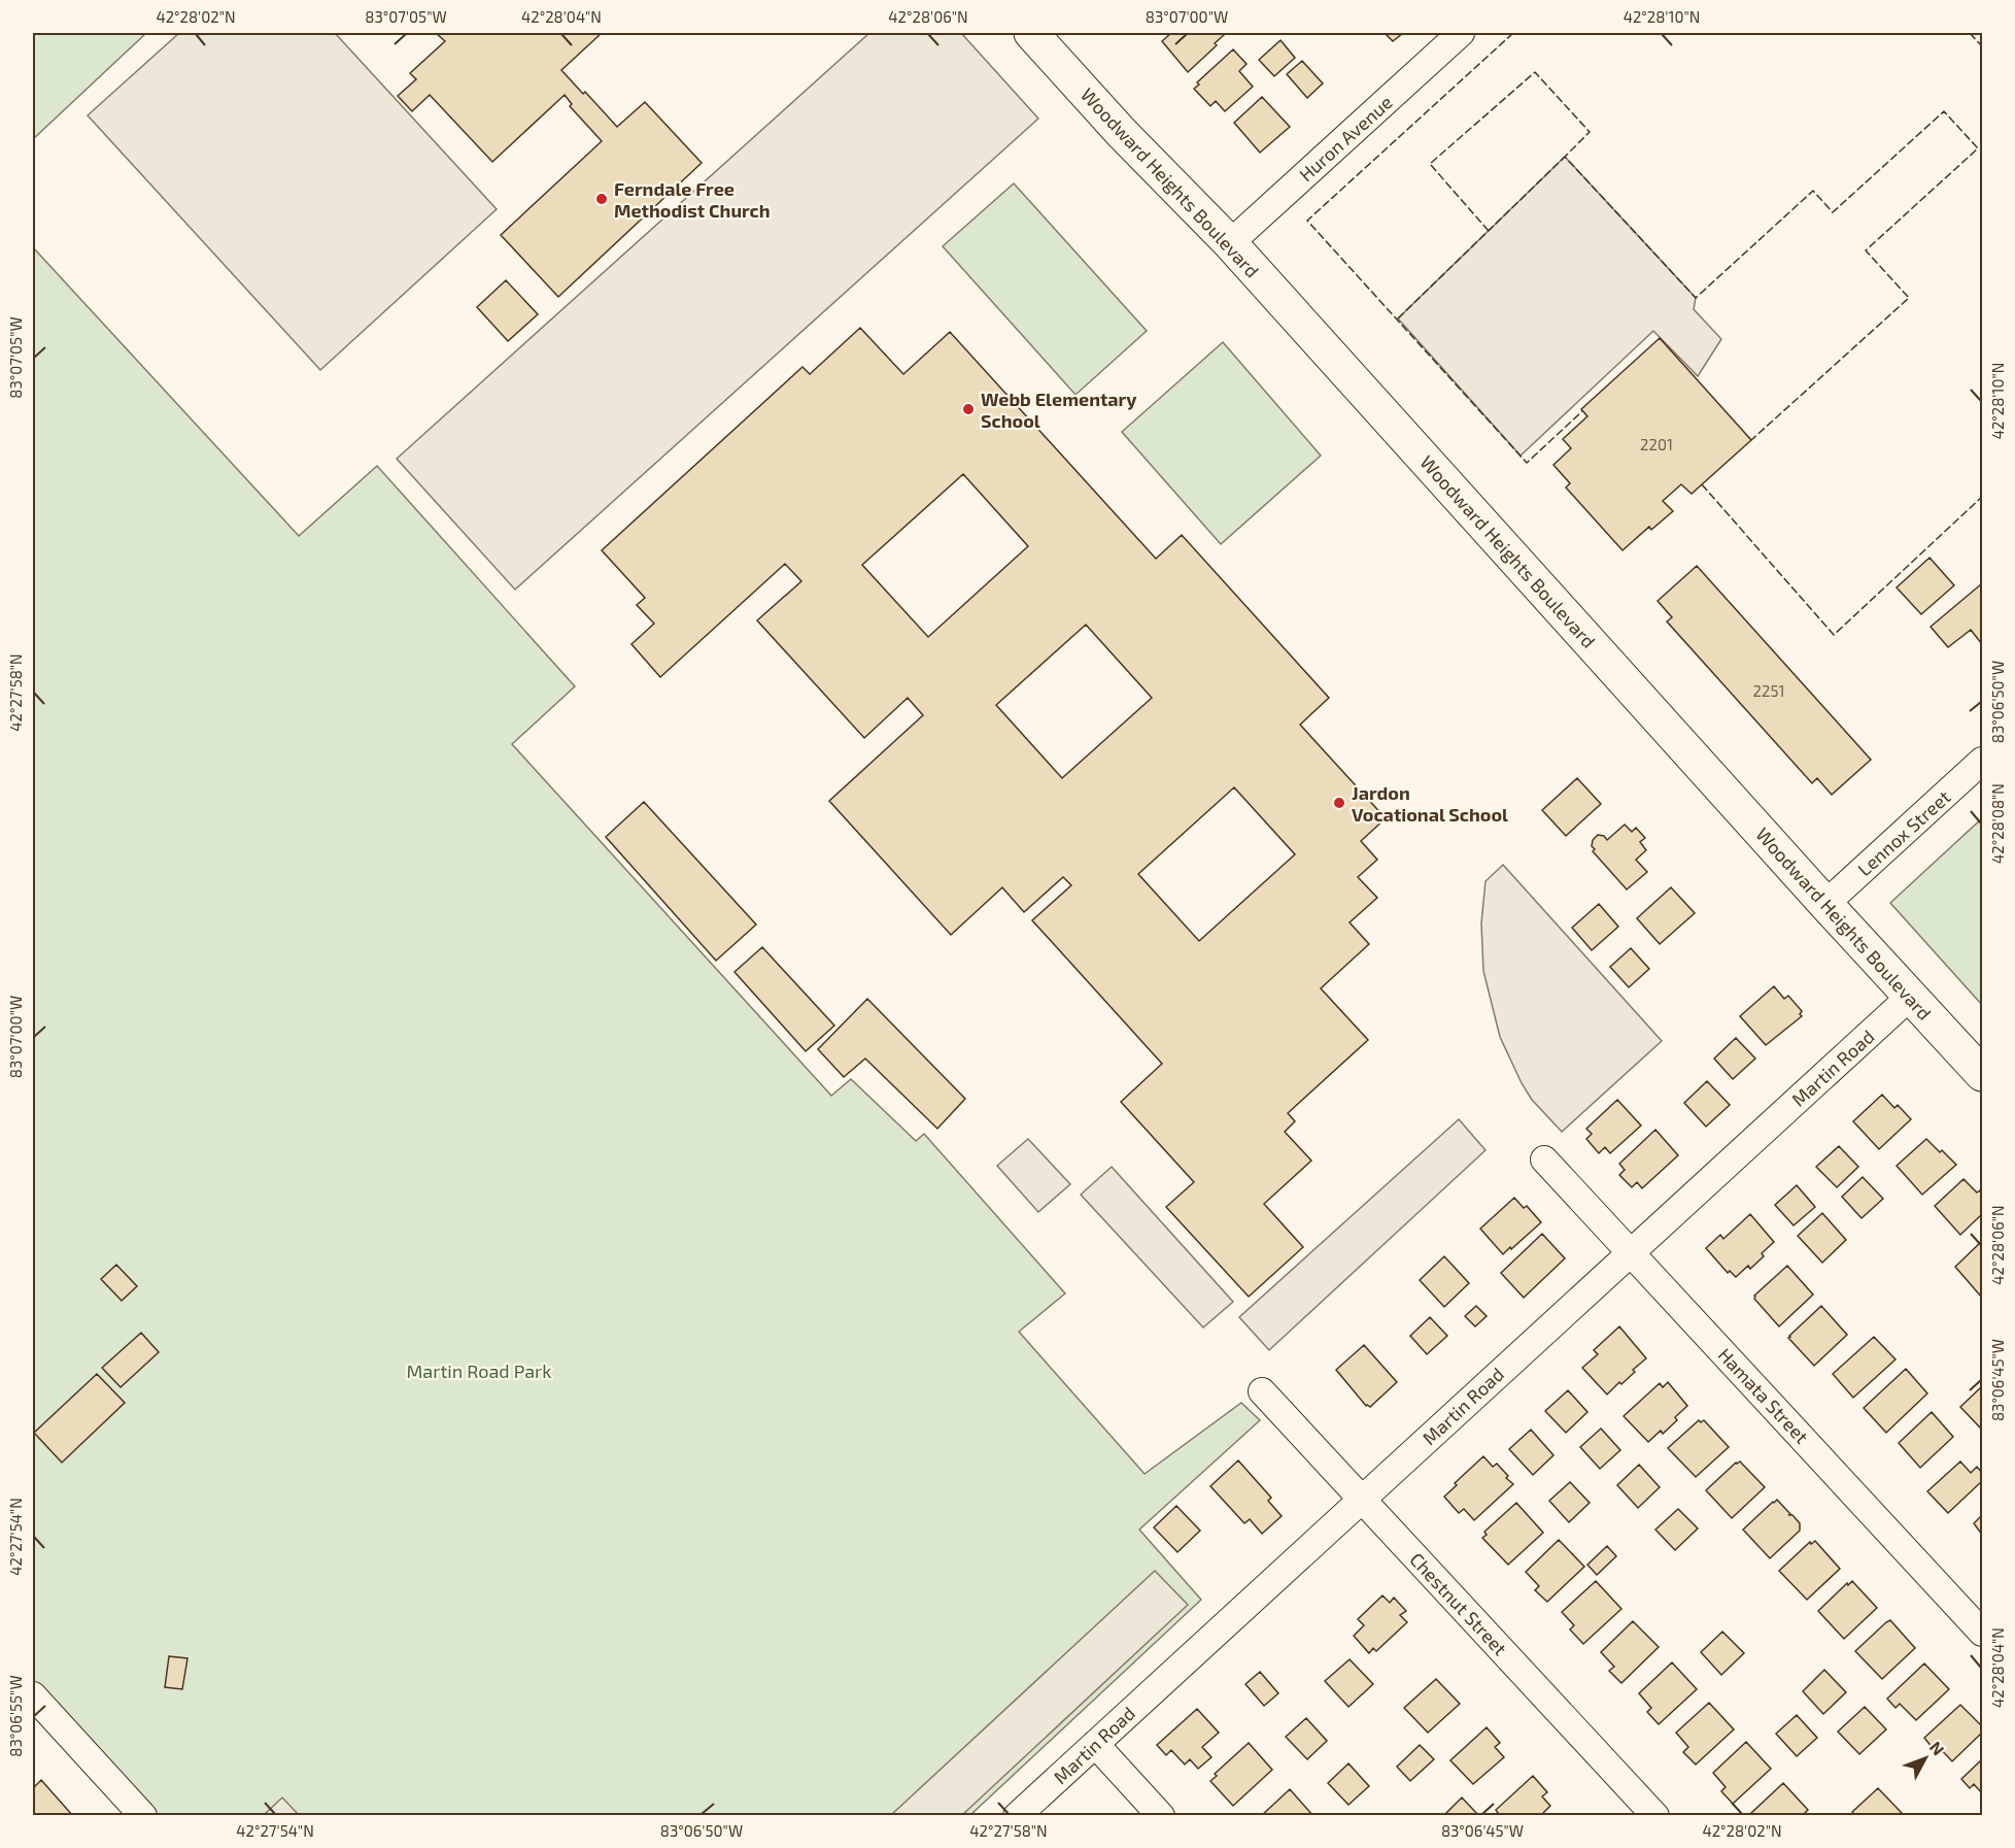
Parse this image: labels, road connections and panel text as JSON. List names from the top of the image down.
{
  "streets": {
    "street": [
      "Huron Avenue",
      "Woodward Heights Boulevard",
      "Lennox Street",
      "Martin Road",
      "Hamata Street",
      "Chestnut Street"
    ]
  },
  "crossings": [
    ["Huron Avenue", "Woodward Heights Boulevard"],
    ["Woodward Heights Boulevard", "Lennox Street"],
    ["Woodward Heights Boulevard", "Martin Road"],
    ["Martin Road", "Hamata Street"],
    ["Martin Road", "Chestnut Street"]
  ],
  "parks": ["Martin Road Park"],
  "places": ["Ferndale Free Methodist Church", "Webb Elementary School", "Jardon Vocational School"],
  "house_numbers": ["2201", "2251"],
  "north": "top right",
  "coordinates": [
    "42°28'02\"N",
    "83°07'05\"W",
    "42°28'04\"N",
    "42°28'06\"N",
    "83°07'00\"W",
    "42°28'10\"N",
    "42°27'58\"N",
    "83°06'50\"W",
    "42°28'08\"N",
    "83°06'45\"W",
    "42°27'54\"N",
    "83°06'55\"W"
  ]
}
